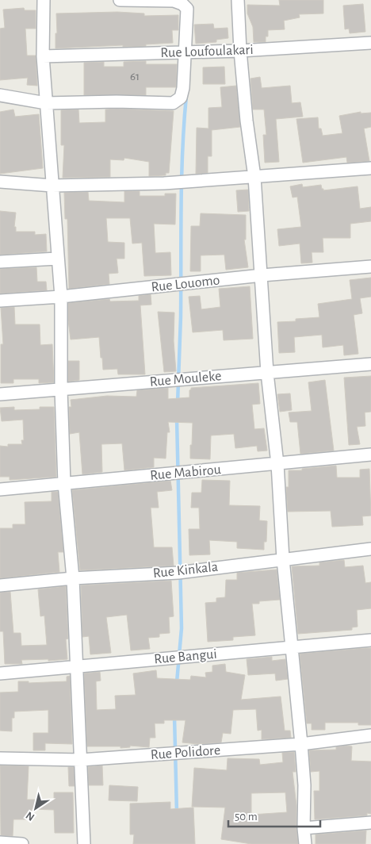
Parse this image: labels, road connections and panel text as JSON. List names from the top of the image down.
{
  "streets": {
    "street": [
      "Rue Loufoulakari",
      "Rue Louomo",
      "Rue Mouleke",
      "Rue Mabirou",
      "Rue Kinkala",
      "Rue Bangui",
      "Rue Polidore"
    ]
  },
  "house_numbers": ["61"],
  "scale_bar": "50 m",
  "north": "bottom left"
}
